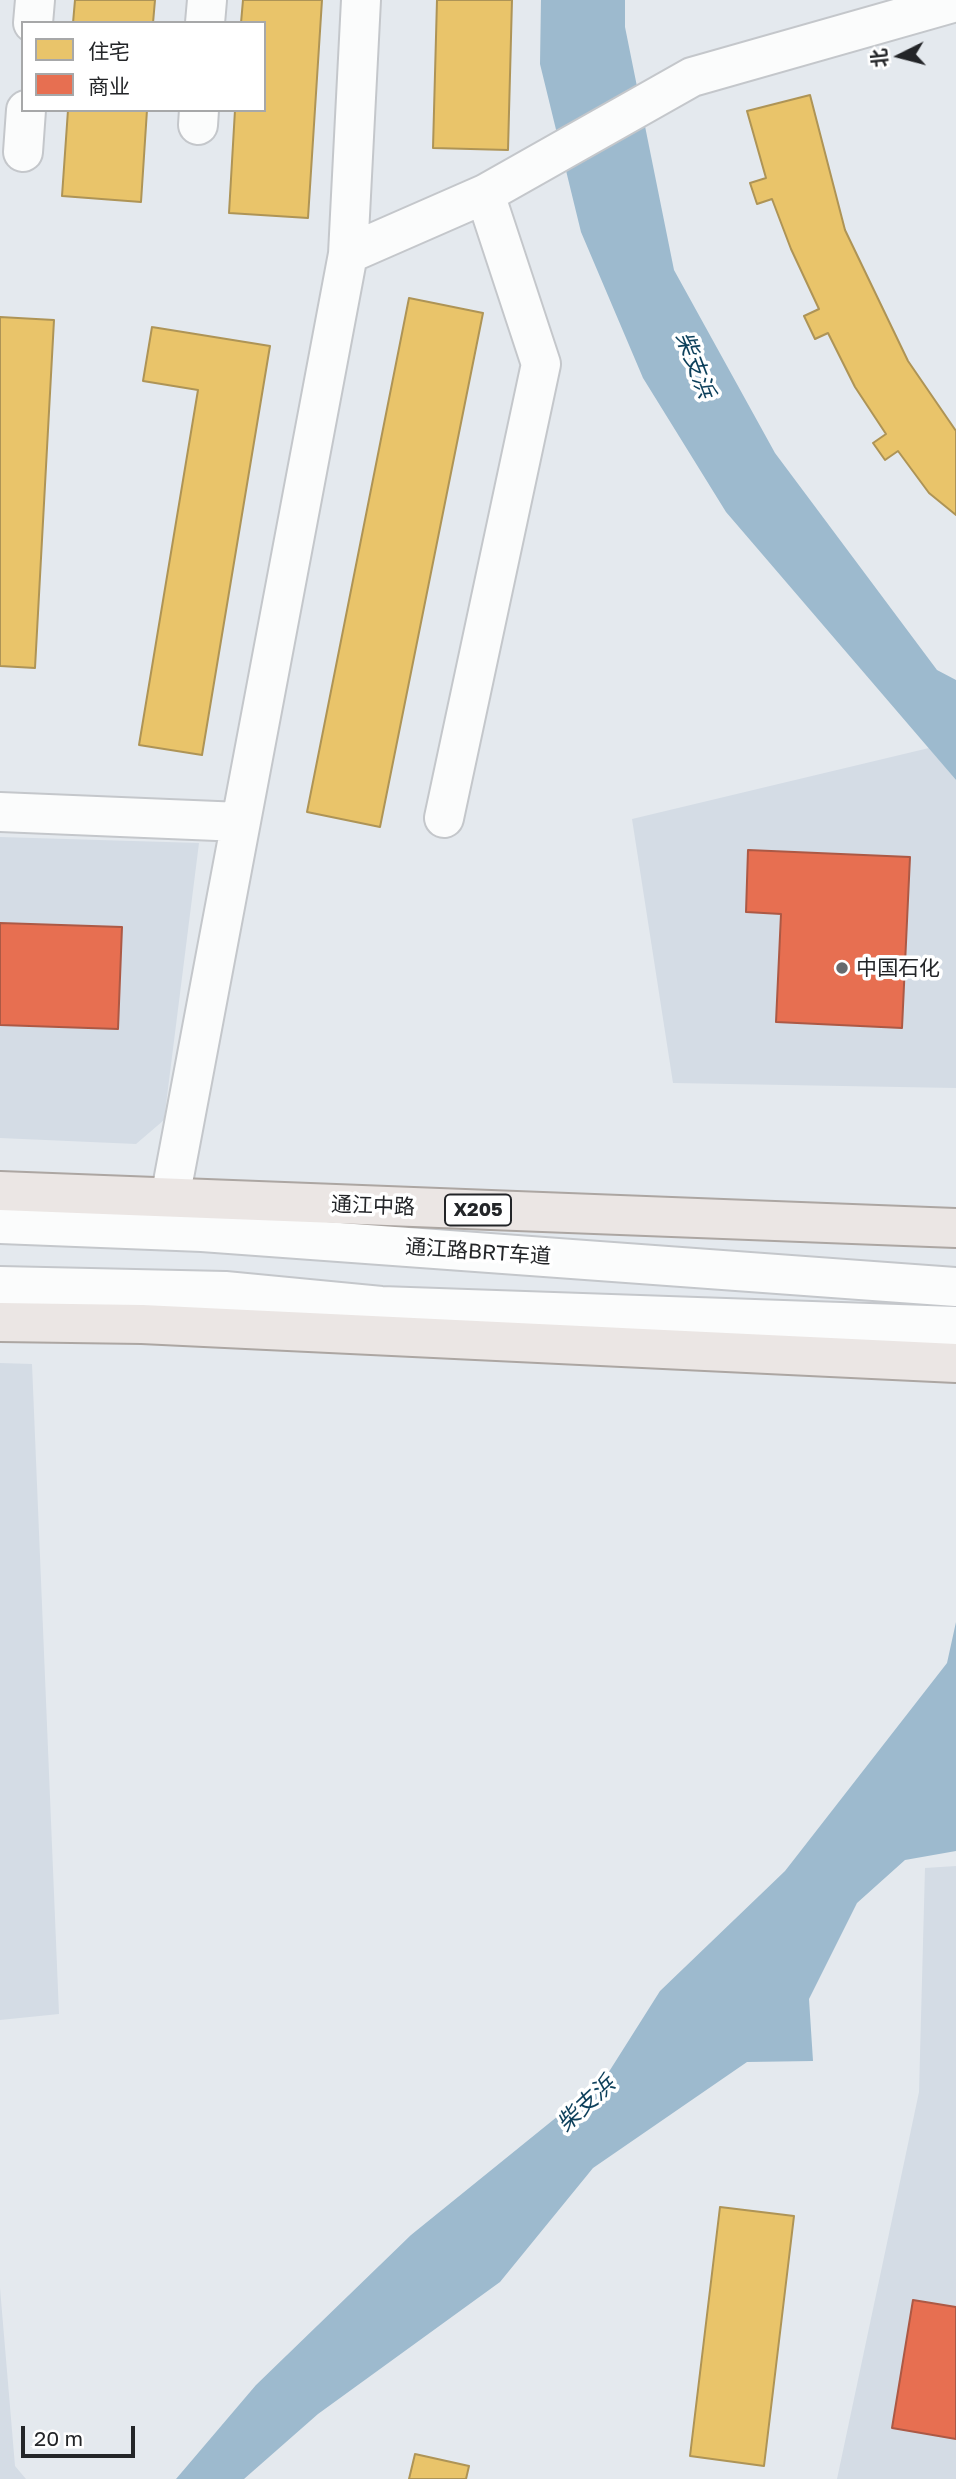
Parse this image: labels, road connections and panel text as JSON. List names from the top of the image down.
{
  "streets": {
    "main road": ["通江中路", "X205"],
    "street": ["通江路BRT车道"]
  },
  "water": ["柴支浜"],
  "places": ["中国石化"],
  "legend": ["住宅", "商业"],
  "scale_bar": "20 m",
  "north": "left"
}
